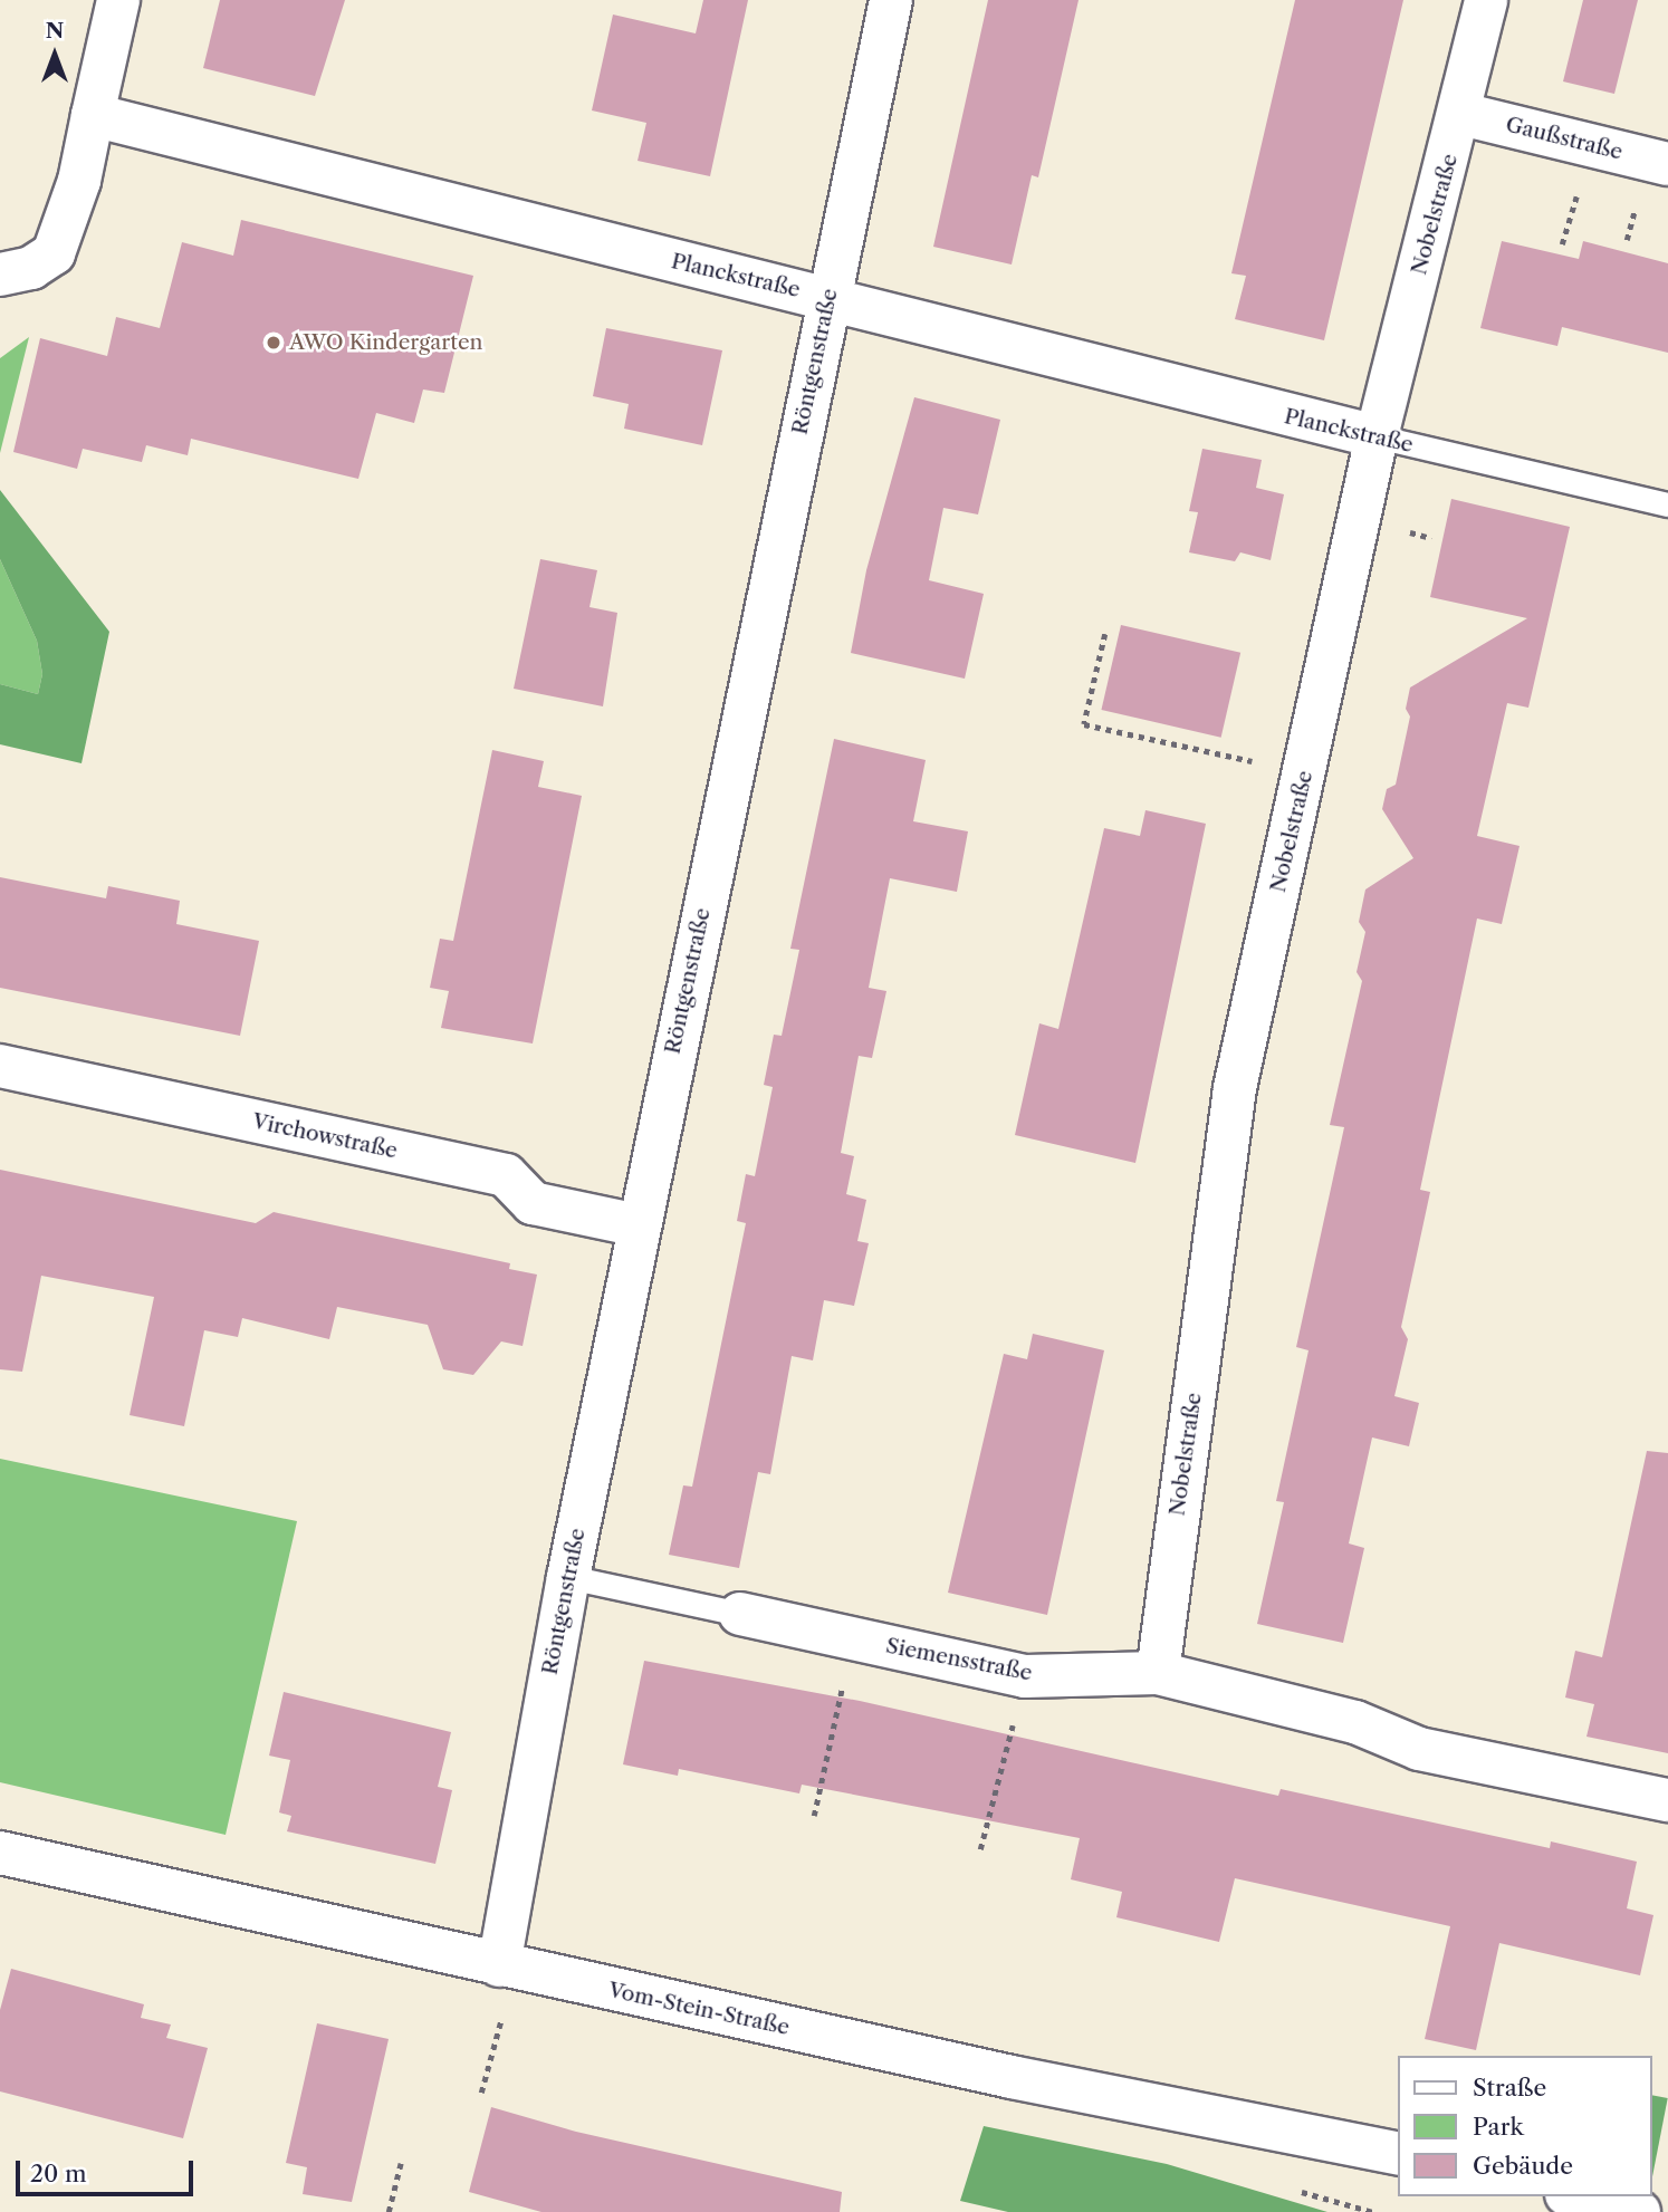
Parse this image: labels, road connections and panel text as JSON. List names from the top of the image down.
{
  "streets": {
    "street": [
      "Gaußstraße",
      "Nobelstraße",
      "Planckstraße",
      "Röntgenstraße",
      "Virchowstraße",
      "Siemensstraße",
      "Vom-Stein-Straße"
    ]
  },
  "crossings": [
    ["Gaußstraße", "Nobelstraße"],
    ["Nobelstraße", "Planckstraße"],
    ["Nobelstraße", "Siemensstraße"],
    ["Planckstraße", "Röntgenstraße"],
    ["Röntgenstraße", "Virchowstraße"],
    ["Röntgenstraße", "Siemensstraße"],
    ["Röntgenstraße", "Vom-Stein-Straße"]
  ],
  "places": ["AWO Kindergarten"],
  "legend": ["Straße", "Park", "Gebäude"],
  "scale_bar": "20 m",
  "north": "top"
}
